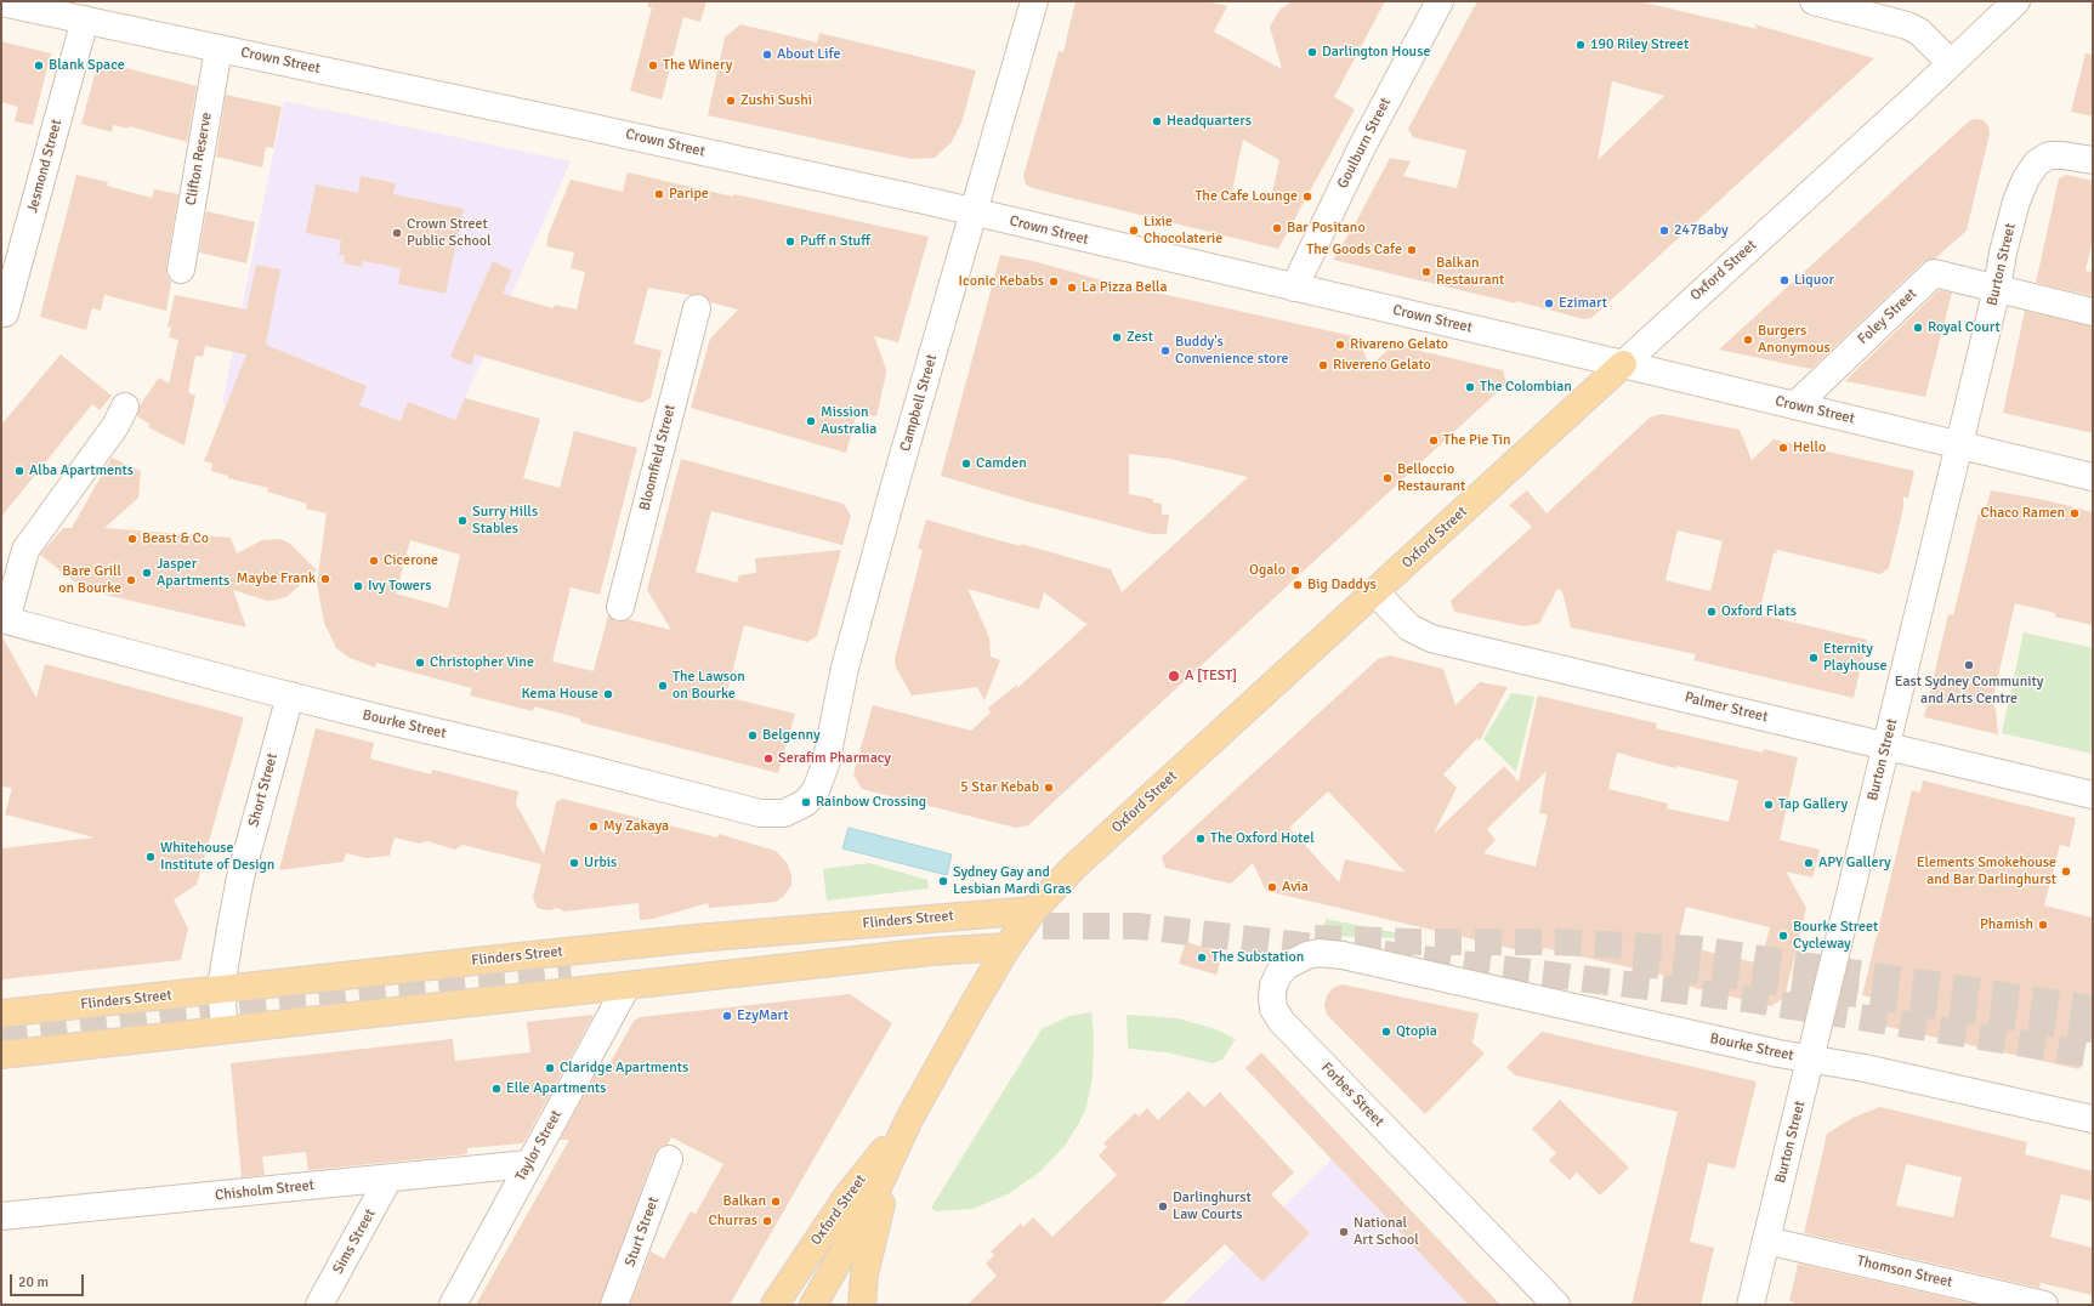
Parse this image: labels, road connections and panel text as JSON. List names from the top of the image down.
{
  "streets": {
    "main road": ["Oxford Street", "Flinders Street"],
    "street": [
      "Crown Street",
      "Goulburn Street",
      "Clifton Reserve",
      "Jesmond Street",
      "Burton Street",
      "Foley Street",
      "Campbell Street",
      "Bloomfield Street",
      "Palmer Street",
      "Bourke Street",
      "Short Street",
      "Forbes Street",
      "Taylor Street",
      "Chisholm Street",
      "Sturt Street",
      "Sims Street",
      "Thomson Street"
    ]
  },
  "crossings": [
    ["Crown Street", "Goulburn Street"],
    ["Crown Street", "Clifton Reserve"],
    ["Crown Street", "Jesmond Street"],
    ["Crown Street", "Burton Street"],
    ["Crown Street", "Oxford Street"],
    ["Crown Street", "Foley Street"],
    ["Crown Street", "Campbell Street"],
    ["Burton Street", "Foley Street"],
    ["Burton Street", "Palmer Street"],
    ["Burton Street", "Bourke Street"],
    ["Burton Street", "Thomson Street"],
    ["Oxford Street", "Palmer Street"],
    ["Oxford Street", "Flinders Street"],
    ["Campbell Street", "Bourke Street"],
    ["Bourke Street", "Short Street"],
    ["Bourke Street", "Forbes Street"],
    ["Short Street", "Flinders Street"],
    ["Taylor Street", "Chisholm Street"],
    ["Chisholm Street", "Sims Street"]
  ],
  "places": [
    "190 Riley Street",
    "Darlington House",
    "About Life",
    "Blank Space",
    "The Winery",
    "Zushi Sushi",
    "Headquarters",
    "Paripe",
    "The Cafe Lounge",
    "Bar Positano",
    "Lixie Chocolaterie",
    "247Baby",
    "Crown Street Public School",
    "Puff n Stuff",
    "The Goods Cafe",
    "Balkan Restaurant",
    "Liquor",
    "Iconic Kebabs",
    "La Pizza Bella",
    "Ezimart",
    "Royal Court",
    "Zest",
    "Burgers Anonymous",
    "Rivareno Gelato",
    "Buddy's Convenience store",
    "Rivereno Gelato",
    "The Colombian",
    "Mission Australia",
    "The Pie Tin",
    "Hello",
    "Camden",
    "Alba Apartments",
    "Belloccio Restaurant",
    "Chaco Ramen",
    "Surry Hills Stables",
    "Beast & Co",
    "Cicerone",
    "Ogalo",
    "Jasper Apartments",
    "Maybe Frank",
    "Bare Grill on Bourke",
    "Big Daddys",
    "Ivy Towers",
    "Oxford Flats",
    "Eternity Playhouse",
    "Christopher Vine",
    "East Sydney Community and Arts Centre",
    "A [TEST]",
    "The Lawson on Bourke",
    "Kema House",
    "Belgenny",
    "Serafim Pharmacy",
    "5 Star Kebab",
    "Rainbow Crossing",
    "Tap Gallery",
    "My Zakaya",
    "The Oxford Hotel",
    "Whitehouse Institute of Design",
    "Urbis",
    "APY Gallery",
    "Elements Smokehouse and Bar Darlinghurst",
    "Sydney Gay and Lesbian Mardi Gras",
    "Avia",
    "Phamish",
    "Bourke Street Cycleway",
    "The Substation",
    "EzyMart",
    "Qtopia",
    "Claridge Apartments",
    "Elle Apartments",
    "Balkan",
    "Darlinghurst Law Courts",
    "Churras",
    "National Art School"
  ],
  "scale_bar": "20 m"
}
